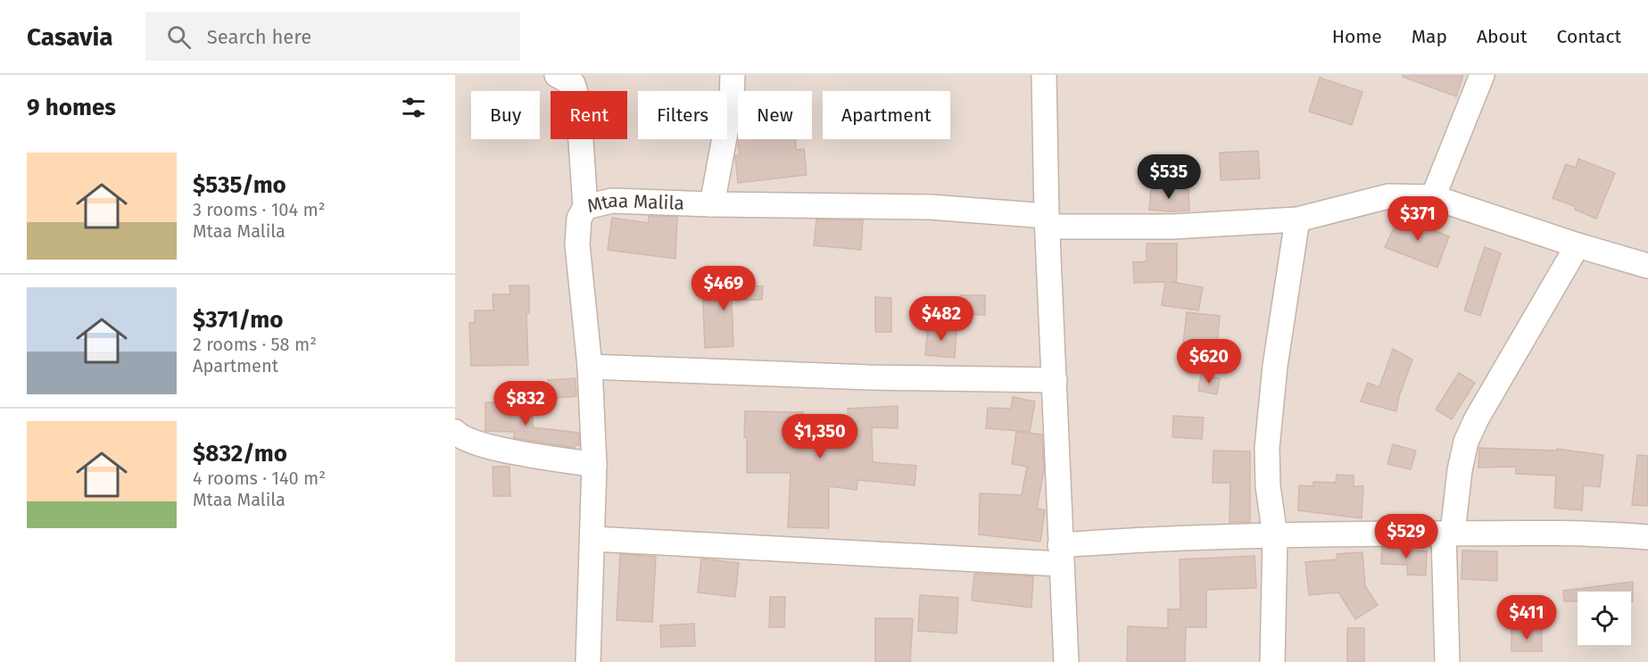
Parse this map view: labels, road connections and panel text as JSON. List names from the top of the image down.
{
  "streets": {
    "street": ["Mtaa Malila"]
  },
  "page": {
    "header": "Casavia",
    "search": "Search here",
    "nav": [
      "Home",
      "Map",
      "About",
      "Contact"
    ],
    "heading": "9 homes",
    "chip": [
      "Buy",
      "Rent",
      "Filters",
      "New",
      "Apartment"
    ],
    "list": [
      {
        "name": "$535/mo",
        "note": "3 rooms · 104 m² · Mtaa Malila"
      },
      {
        "name": "$371/mo",
        "note": "2 rooms · 58 m² · Apartment"
      },
      {
        "name": "$832/mo",
        "note": "4 rooms · 140 m² · Mtaa Malila"
      }
    ],
    "price": [
      "$535",
      "$371",
      "$469",
      "$482",
      "$620",
      "$832",
      "$1,350",
      "$529",
      "$411"
    ]
  }
}
